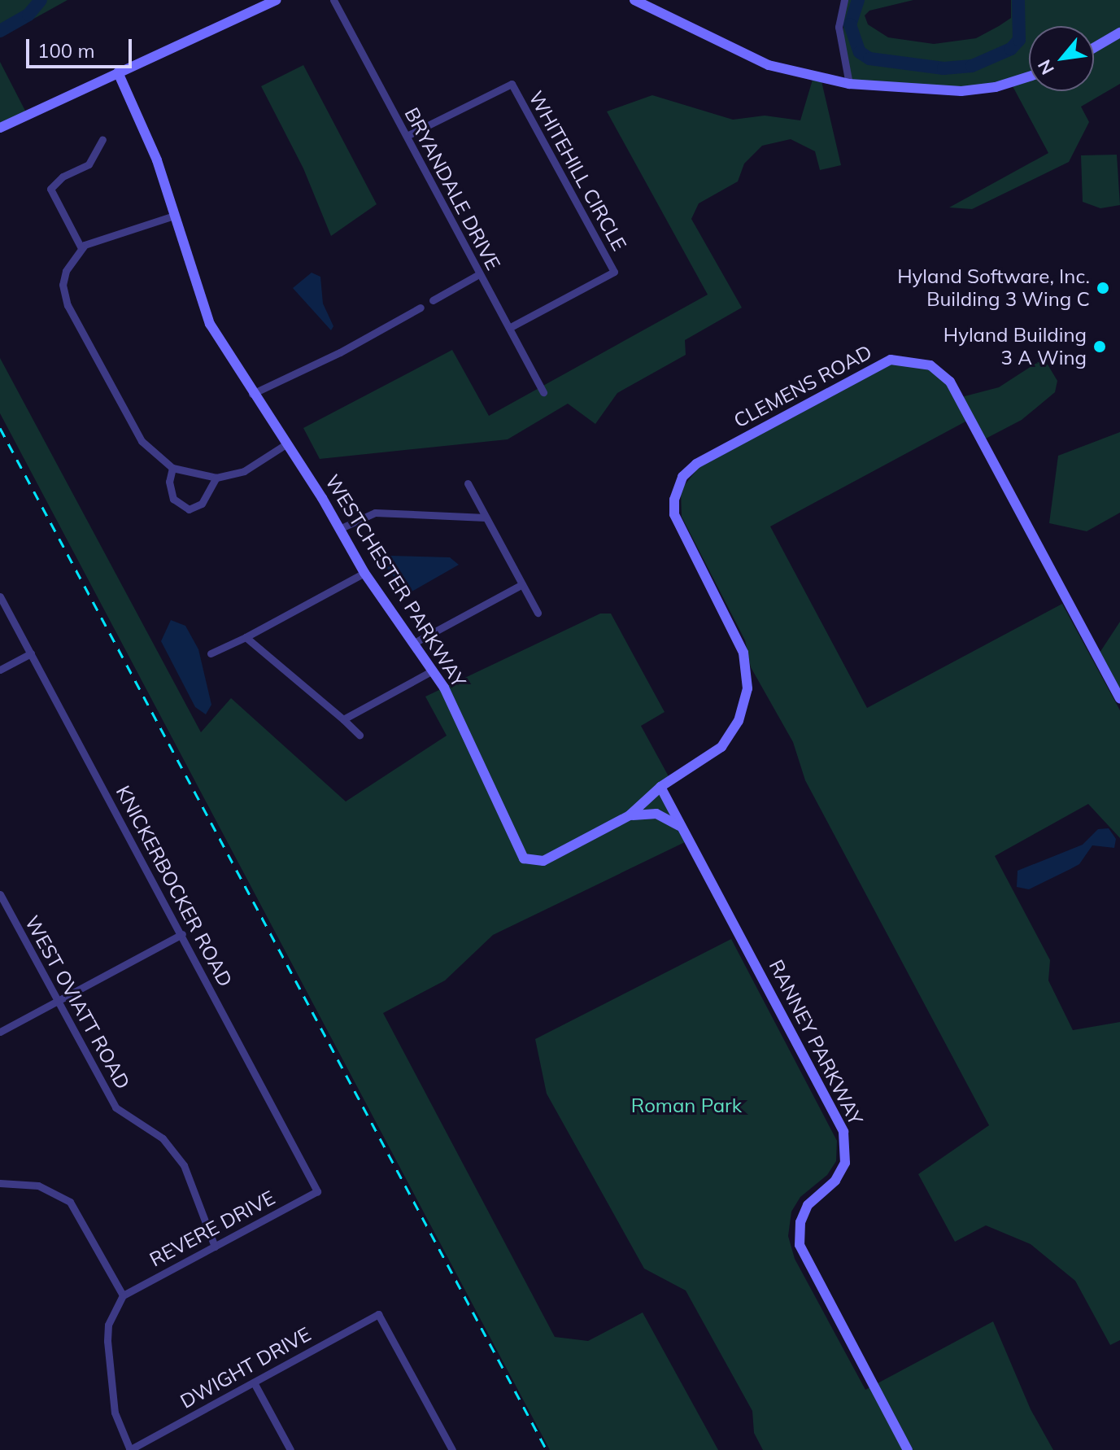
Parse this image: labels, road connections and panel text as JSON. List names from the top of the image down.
{
  "streets": {
    "street": [
      "WHITEHILL CIRCLE",
      "BRYANDALE DRIVE",
      "CLEMENS ROAD",
      "WESTCHESTER PARKWAY",
      "KNICKERBOCKER ROAD",
      "WEST OVIATT ROAD",
      "RANNEY PARKWAY",
      "REVERE DRIVE",
      "DWIGHT DRIVE"
    ]
  },
  "crossings": [
    ["WHITEHILL CIRCLE", "BRYANDALE DRIVE"],
    ["CLEMENS ROAD", "WESTCHESTER PARKWAY"],
    ["WESTCHESTER PARKWAY", "RANNEY PARKWAY"],
    ["KNICKERBOCKER ROAD", "REVERE DRIVE"],
    ["WEST OVIATT ROAD", "REVERE DRIVE"]
  ],
  "parks": ["Roman Park"],
  "places": ["Hyland Software, Inc. Building 3 Wing C", "Hyland Building 3 A Wing"],
  "scale_bar": "100 m",
  "north": "bottom left"
}
